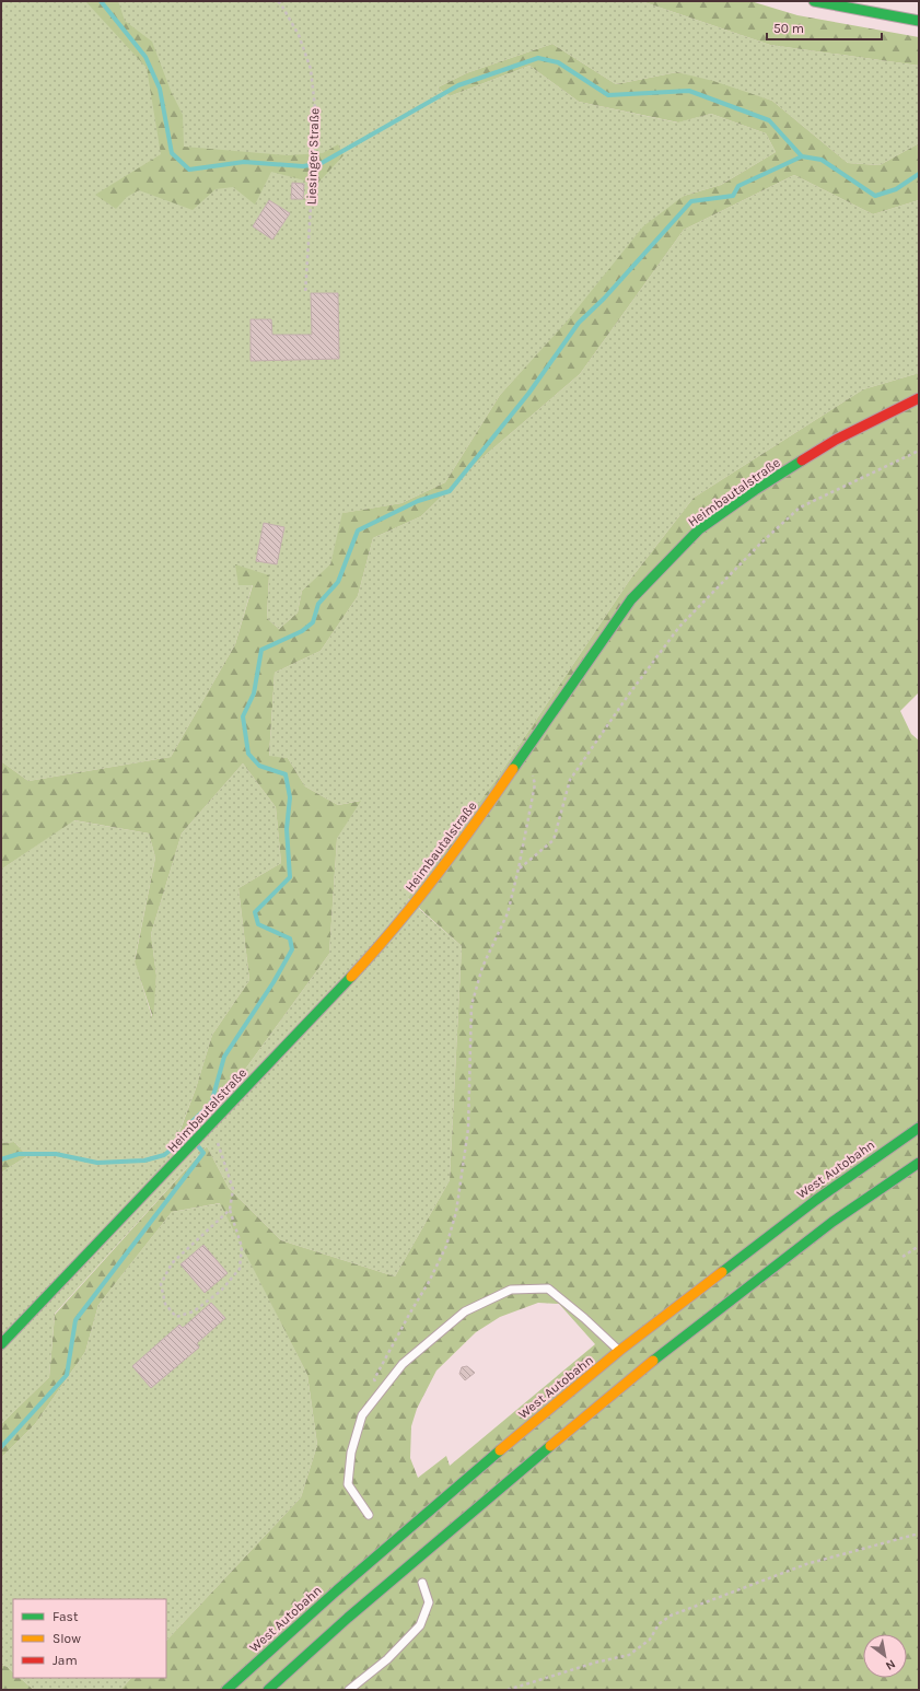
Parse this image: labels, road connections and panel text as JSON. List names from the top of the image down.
{
  "streets": {
    "main road": ["Heimbautalstraße", "West Autobahn"],
    "path": ["Liesinger Straße"]
  },
  "legend": ["Fast", "Slow", "Jam"],
  "scale_bar": "50 m",
  "north": "bottom right"
}
